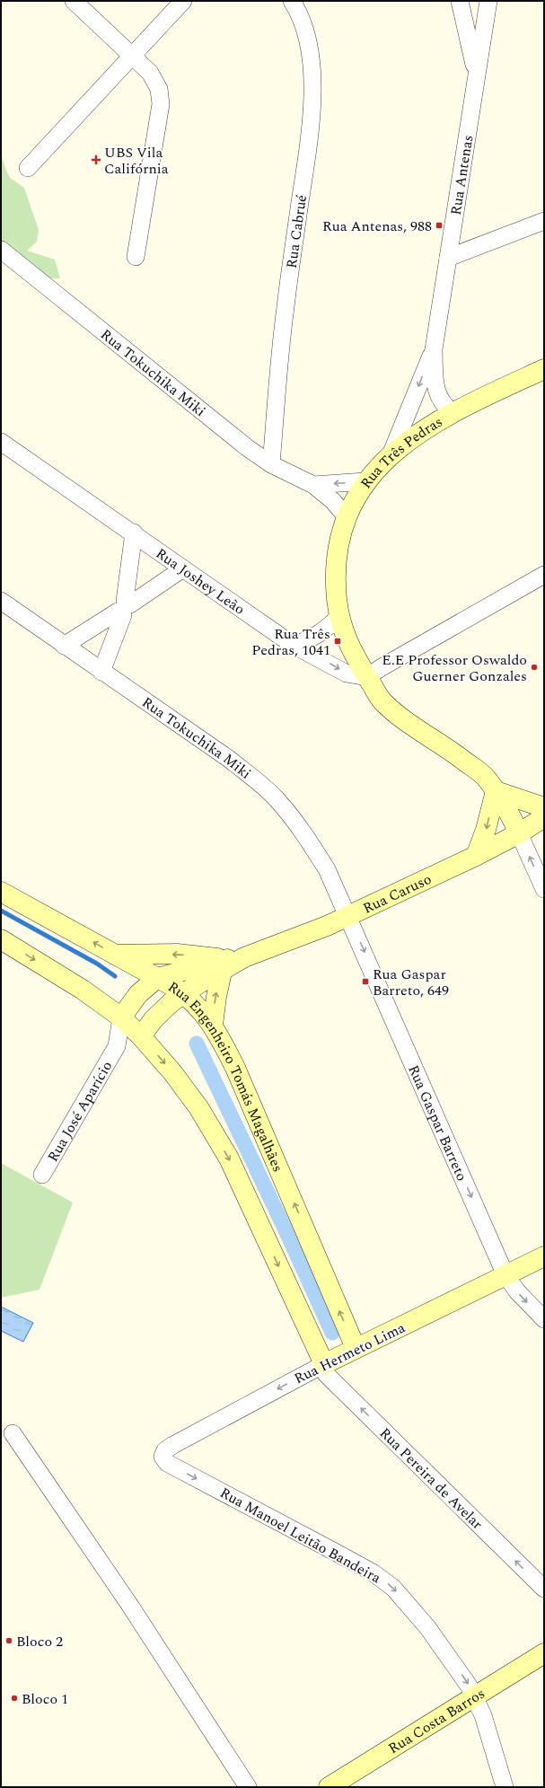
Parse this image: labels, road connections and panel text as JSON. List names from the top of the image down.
{
  "streets": {
    "street": [
      "Rua Antenas",
      "Rua Cabrué",
      "Rua Tokuchika Miki",
      "Rua Três Pedras",
      "Rua Joshey Leão",
      "Rua Caruso",
      "Rua Engenheiro Tomás Magalhães",
      "Rua José Aparício",
      "Rua Gaspar Barreto",
      "Rua Hermeto Lima",
      "Rua Pereira de Avelar",
      "Rua Manoel Leitão Bandeira",
      "Rua Costa Barros"
    ]
  },
  "crossings": [
    ["Rua Antenas", "Rua Três Pedras"],
    ["Rua Cabrué", "Rua Tokuchika Miki"],
    ["Rua Tokuchika Miki", "Rua Três Pedras"],
    ["Rua Tokuchika Miki", "Rua Caruso"],
    ["Rua Tokuchika Miki", "Rua Gaspar Barreto"],
    ["Rua Três Pedras", "Rua Joshey Leão"],
    ["Rua Caruso", "Rua Engenheiro Tomás Magalhães"],
    ["Rua Caruso", "Rua José Aparício"],
    ["Rua Caruso", "Rua Gaspar Barreto"],
    ["Rua Engenheiro Tomás Magalhães", "Rua Hermeto Lima"],
    ["Rua Gaspar Barreto", "Rua Hermeto Lima"],
    ["Rua Hermeto Lima", "Rua Pereira de Avelar"],
    ["Rua Hermeto Lima", "Rua Manoel Leitão Bandeira"],
    ["Rua Manoel Leitão Bandeira", "Rua Costa Barros"]
  ],
  "one_way": [
    "Rua Gaspar Barreto",
    "Rua Hermeto Lima",
    "Rua Pereira de Avelar",
    "Rua Manoel Leitão Bandeira"
  ],
  "places": {
    "health": ["UBS Vila Califórnia"],
    "transit": ["Rua Antenas, 988", "Rua Três Pedras, 1041", "Rua Gaspar Barreto, 649"],
    "other": ["E.E Professor Oswaldo Guerner Gonzales", "Bloco 2", "Bloco 1"]
  }
}
